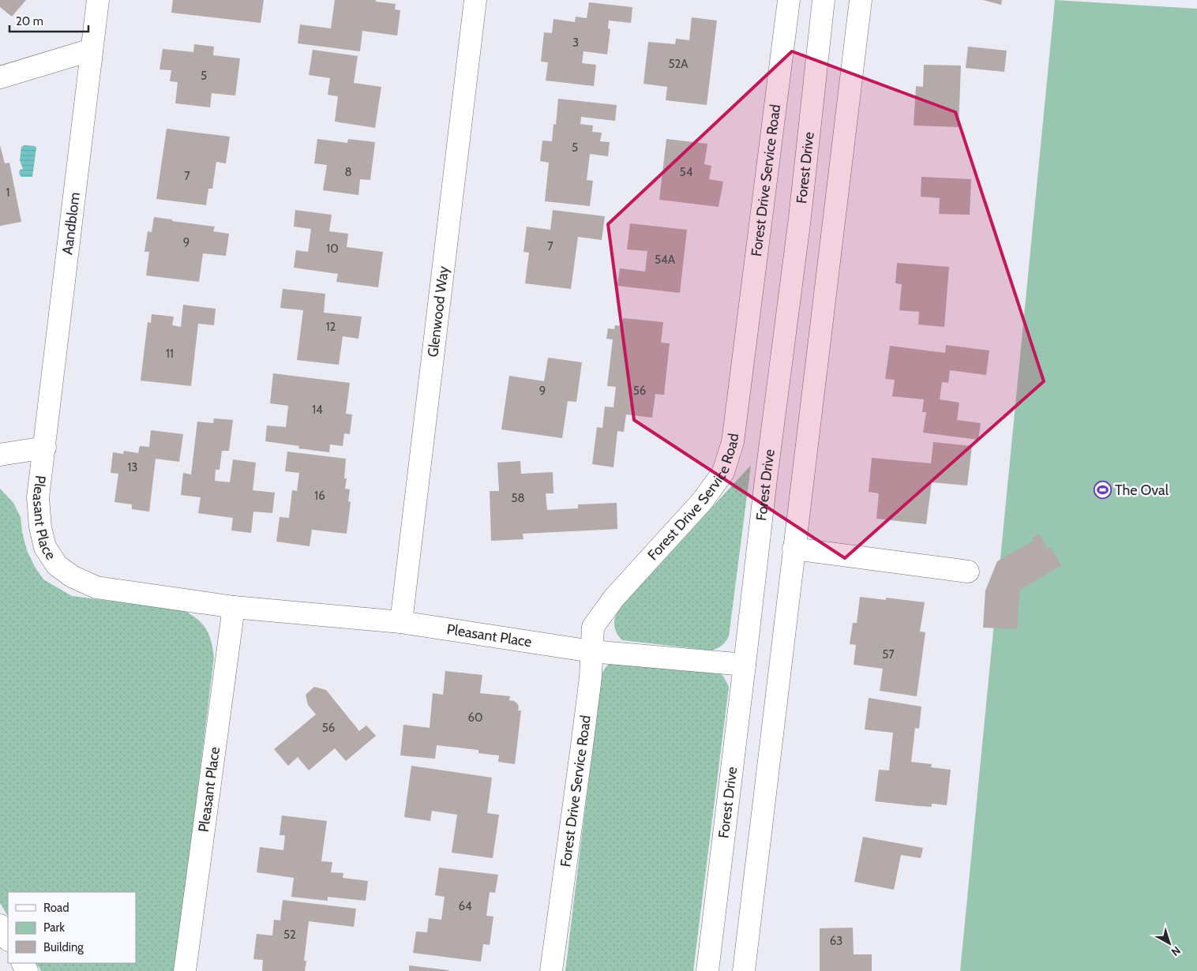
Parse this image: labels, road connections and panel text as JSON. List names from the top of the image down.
{
  "streets": {
    "street": [
      "Forest Drive",
      "Forest Drive Service Road",
      "Aandblom",
      "Glenwood Way",
      "Pleasant Place"
    ]
  },
  "crossings": [
    ["Forest Drive", "Pleasant Place"],
    ["Forest Drive Service Road", "Pleasant Place"],
    ["Aandblom", "Pleasant Place"],
    ["Glenwood Way", "Pleasant Place"]
  ],
  "places": {
    "sports": ["The Oval"]
  },
  "house_numbers": [
    "3",
    "52A",
    "5",
    "5",
    "8",
    "54",
    "7",
    "1",
    "9",
    "7",
    "10",
    "54A",
    "12",
    "11",
    "9",
    "56",
    "14",
    "13",
    "16",
    "58",
    "57",
    "60",
    "56",
    "64",
    "52",
    "63"
  ],
  "legend": ["Road", "Park", "Building"],
  "scale_bar": "20 m",
  "north": "bottom right"
}
